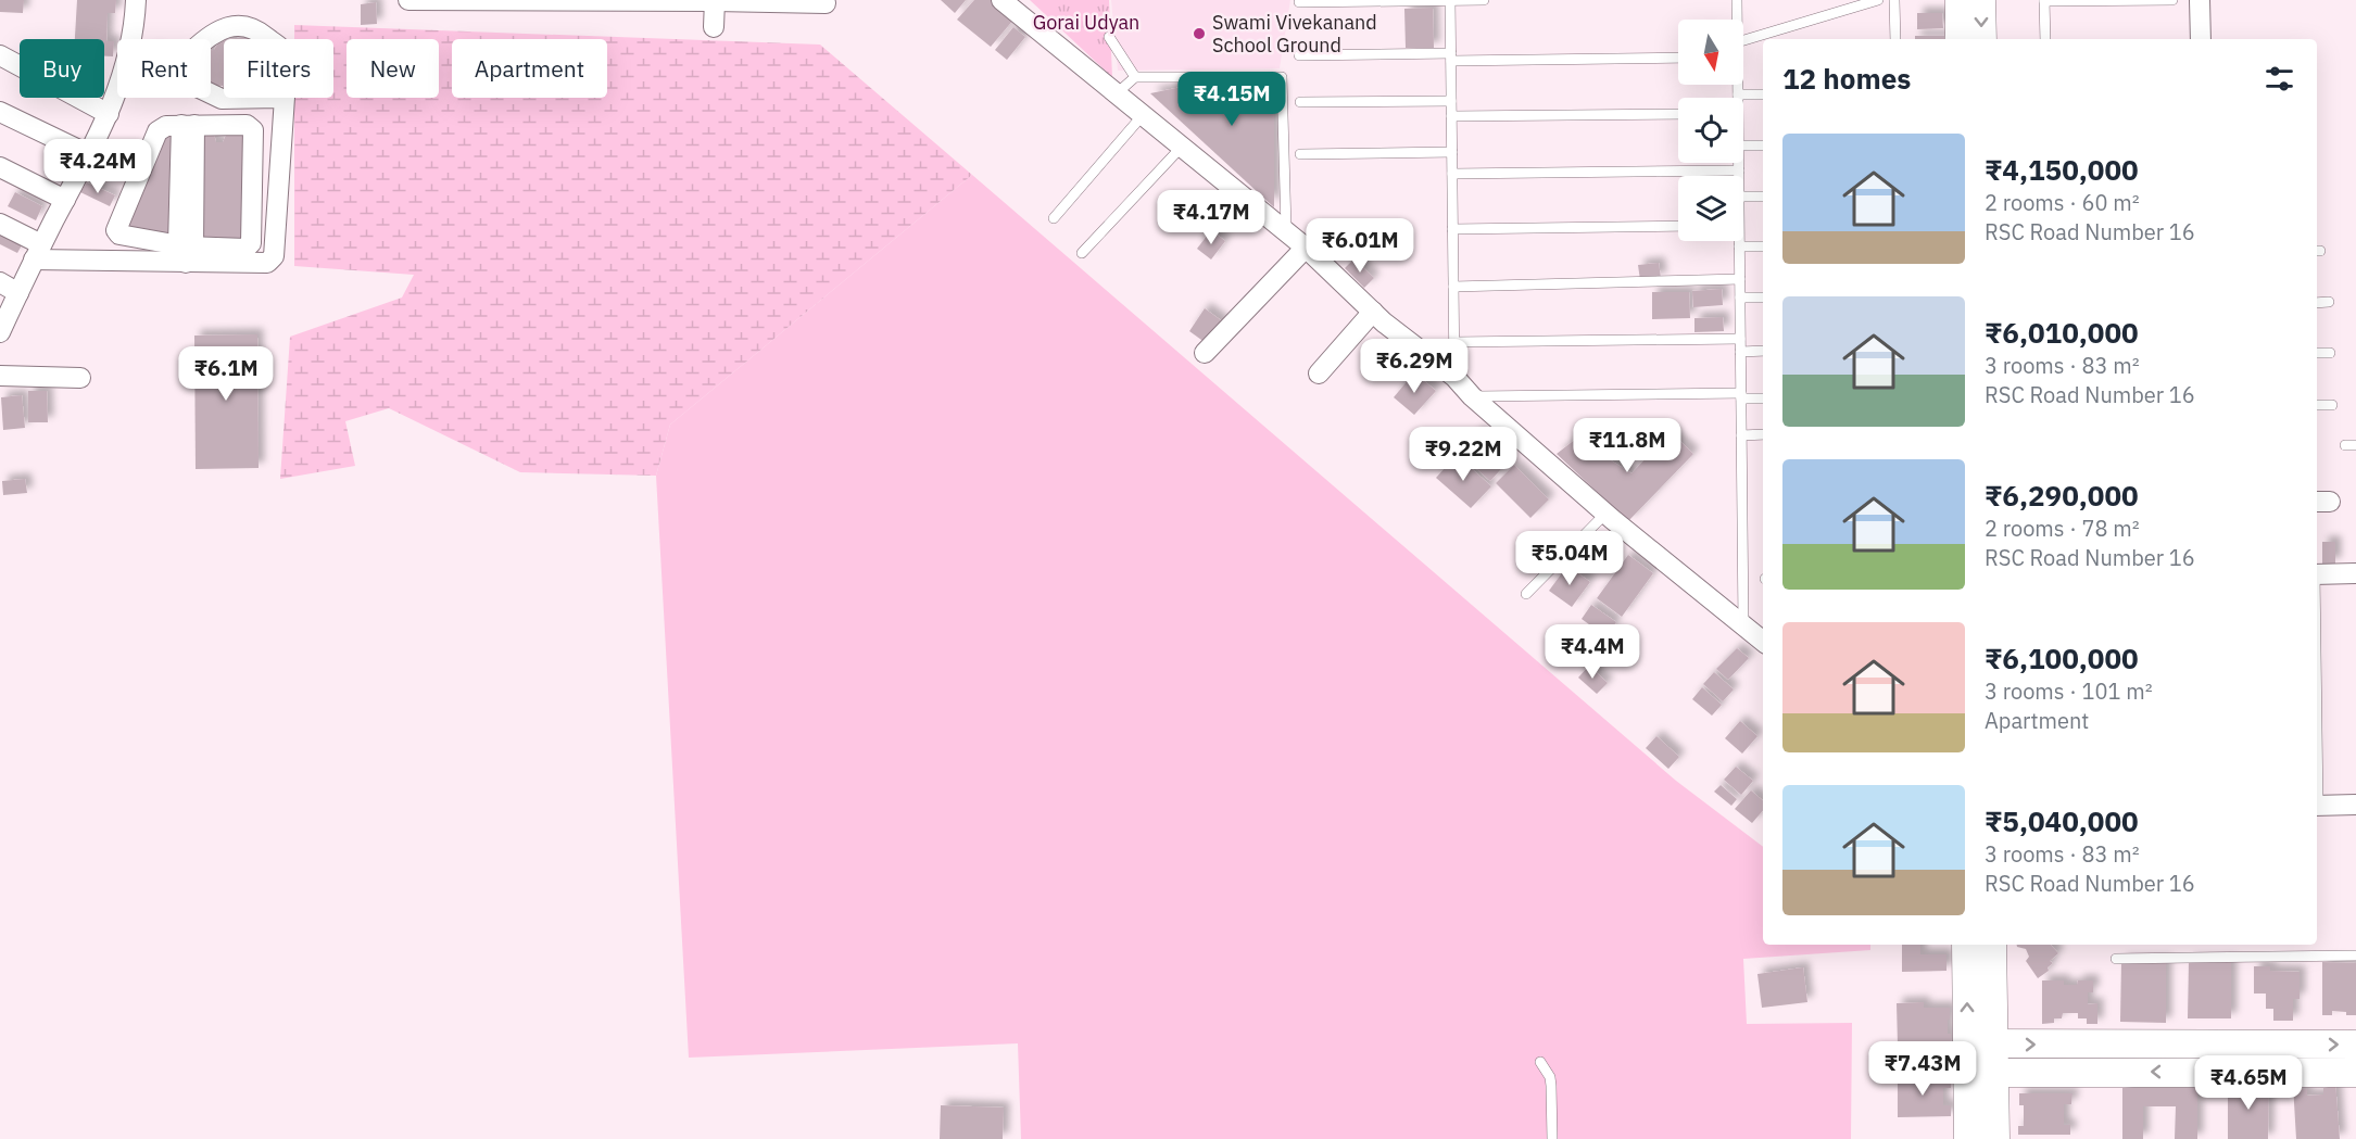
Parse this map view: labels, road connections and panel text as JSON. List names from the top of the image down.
{
  "parks": ["Gorai Udyan"],
  "places": ["Swami Vivekanand School Ground"],
  "north": "bottom",
  "page": {
    "chip": [
      "Buy",
      "Rent",
      "Filters",
      "New",
      "Apartment"
    ],
    "heading": "12 homes",
    "price": [
      "₹4.15M",
      "₹4.24M",
      "₹4.17M",
      "₹6.01M",
      "₹6.29M",
      "₹6.1M",
      "₹11.8M",
      "₹9.22M",
      "₹5.04M",
      "₹4.4M",
      "₹7.43M",
      "₹4.65M"
    ],
    "list": [
      {
        "name": "₹4,150,000",
        "note": "2 rooms · 60 m² · RSC Road Number 16"
      },
      {
        "name": "₹6,010,000",
        "note": "3 rooms · 83 m² · RSC Road Number 16"
      },
      {
        "name": "₹6,290,000",
        "note": "2 rooms · 78 m² · RSC Road Number 16"
      },
      {
        "name": "₹6,100,000",
        "note": "3 rooms · 101 m² · Apartment"
      },
      {
        "name": "₹5,040,000",
        "note": "3 rooms · 83 m² · RSC Road Number 16"
      }
    ]
  }
}
